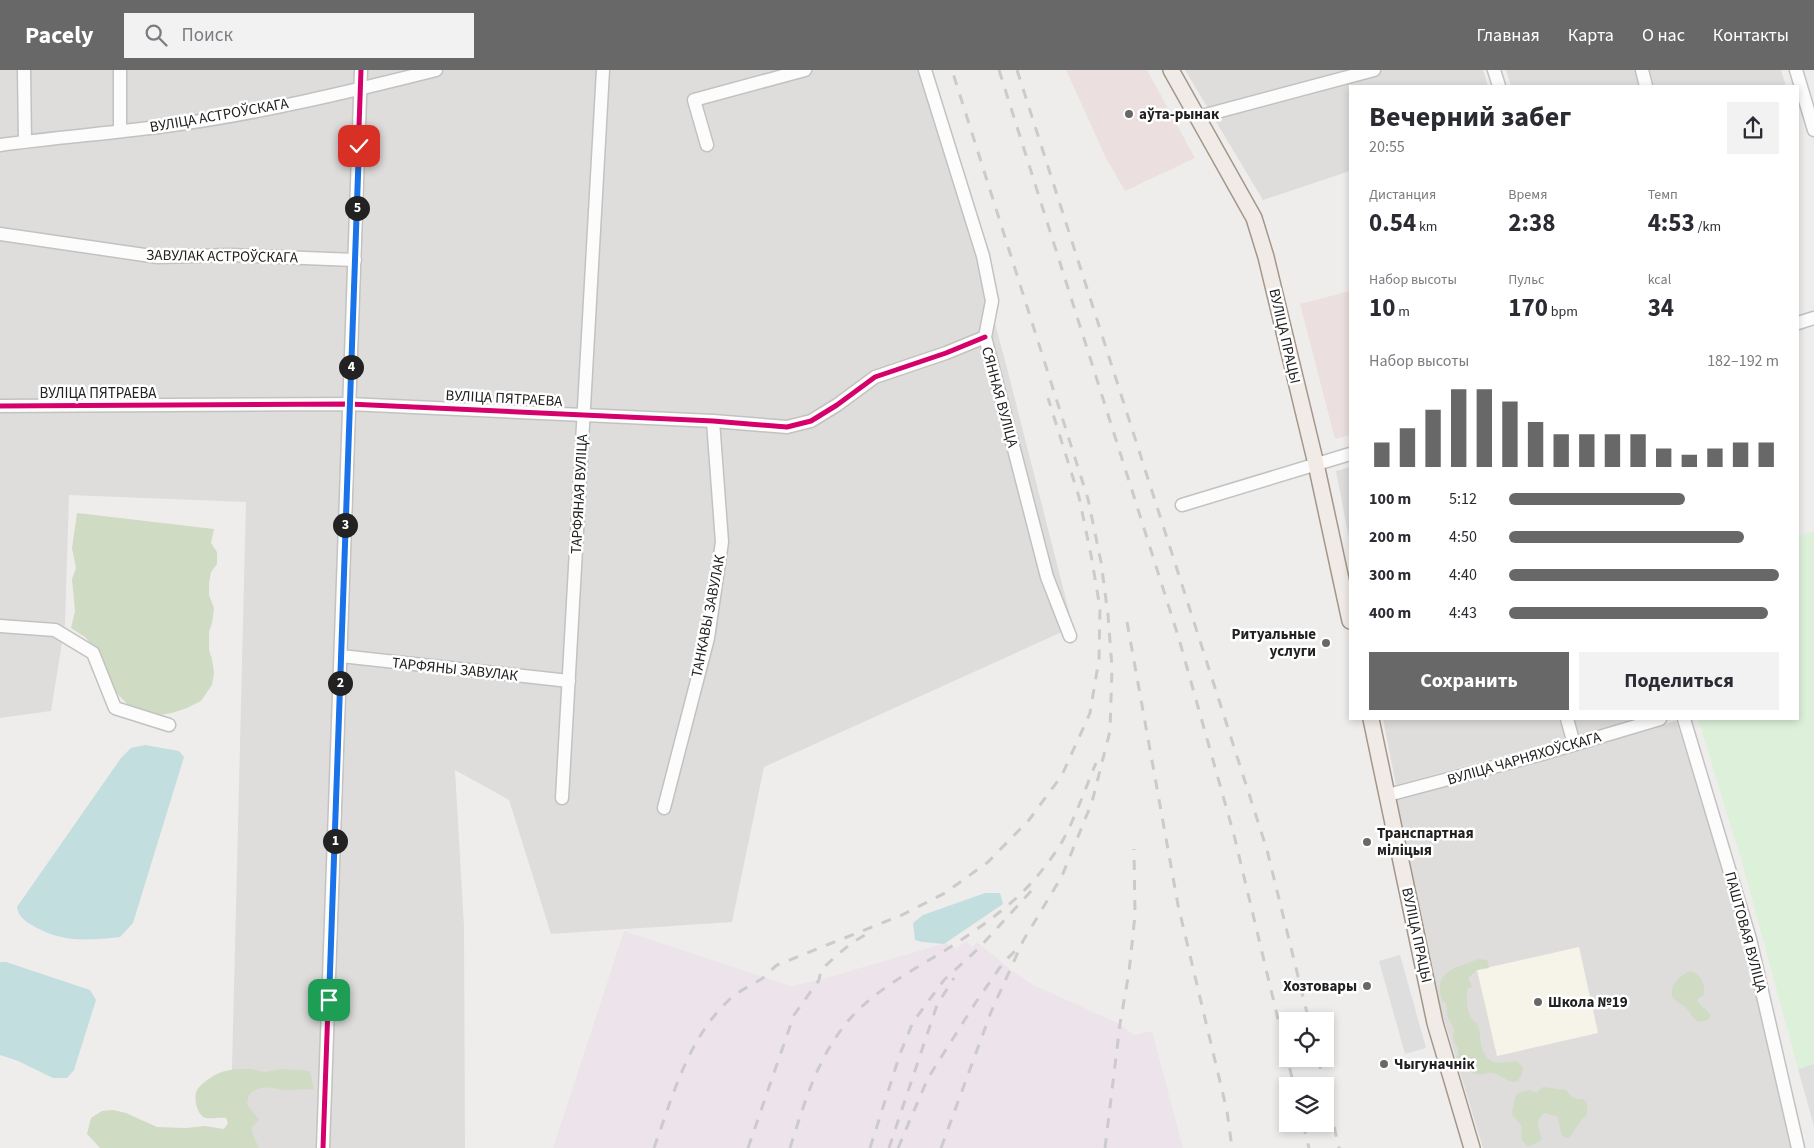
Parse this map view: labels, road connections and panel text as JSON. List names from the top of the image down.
{
  "streets": {
    "main road": ["ВУЛІЦА ПРАЦЫ"],
    "street": [
      "ВУЛІЦА АСТРОЎСКАГА",
      "ЗАВУЛАК АСТРОЎСКАГА",
      "ВУЛІЦА ПЯТРАЕВА",
      "СЯННАЯ ВУЛІЦА",
      "ТАРФЯНАЯ ВУЛІЦА",
      "ТАНКАВЫ ЗАВУЛАК",
      "ТАРФЯНЫ ЗАВУЛАК",
      "ВУЛІЦА ЧАРНЯХОЎСКАГА",
      "ПАШТОВАЯ ВУЛІЦА"
    ]
  },
  "crossings": [
    ["ВУЛІЦА ПРАЦЫ", "ВУЛІЦА ЧАРНЯХОЎСКАГА"],
    ["ВУЛІЦА ПЯТРАЕВА", "СЯННАЯ ВУЛІЦА"],
    ["ВУЛІЦА ПЯТРАЕВА", "ТАРФЯНАЯ ВУЛІЦА"],
    ["ВУЛІЦА ПЯТРАЕВА", "ТАНКАВЫ ЗАВУЛАК"],
    ["ТАРФЯНАЯ ВУЛІЦА", "ТАРФЯНЫ ЗАВУЛАК"]
  ],
  "places": [
    "аўта-рынак",
    "Ритуальные услуги",
    "Транспартная міліцыя",
    "Хозтовары",
    "Школа №19",
    "Чыгуначнік"
  ],
  "page": {
    "header": "Pacely",
    "search": "Поиск",
    "nav": [
      "Главная",
      "Карта",
      "О нас",
      "Контакты"
    ],
    "heading": ["Вечерний забег", "20:55"],
    "stats": [
      ["Дистанция", "0.54 km"],
      ["Время", "2:38"],
      ["Темп", "4:53 /km"],
      ["Набор высоты", "10 m"],
      ["Пульс", "170 bpm"],
      ["kcal", "34"]
    ],
    "pins": [
      "5",
      "4",
      "3",
      "2",
      "1"
    ],
    "chart": ["Набор высоты", "182–192 m"],
    "list": [
      {
        "name": "100 m",
        "note": "5:12"
      },
      {
        "name": "200 m",
        "note": "4:50"
      },
      {
        "name": "300 m",
        "note": "4:40"
      },
      {
        "name": "400 m",
        "note": "4:43"
      }
    ],
    "buttons": ["Сохранить", "Поделиться"]
  }
}
